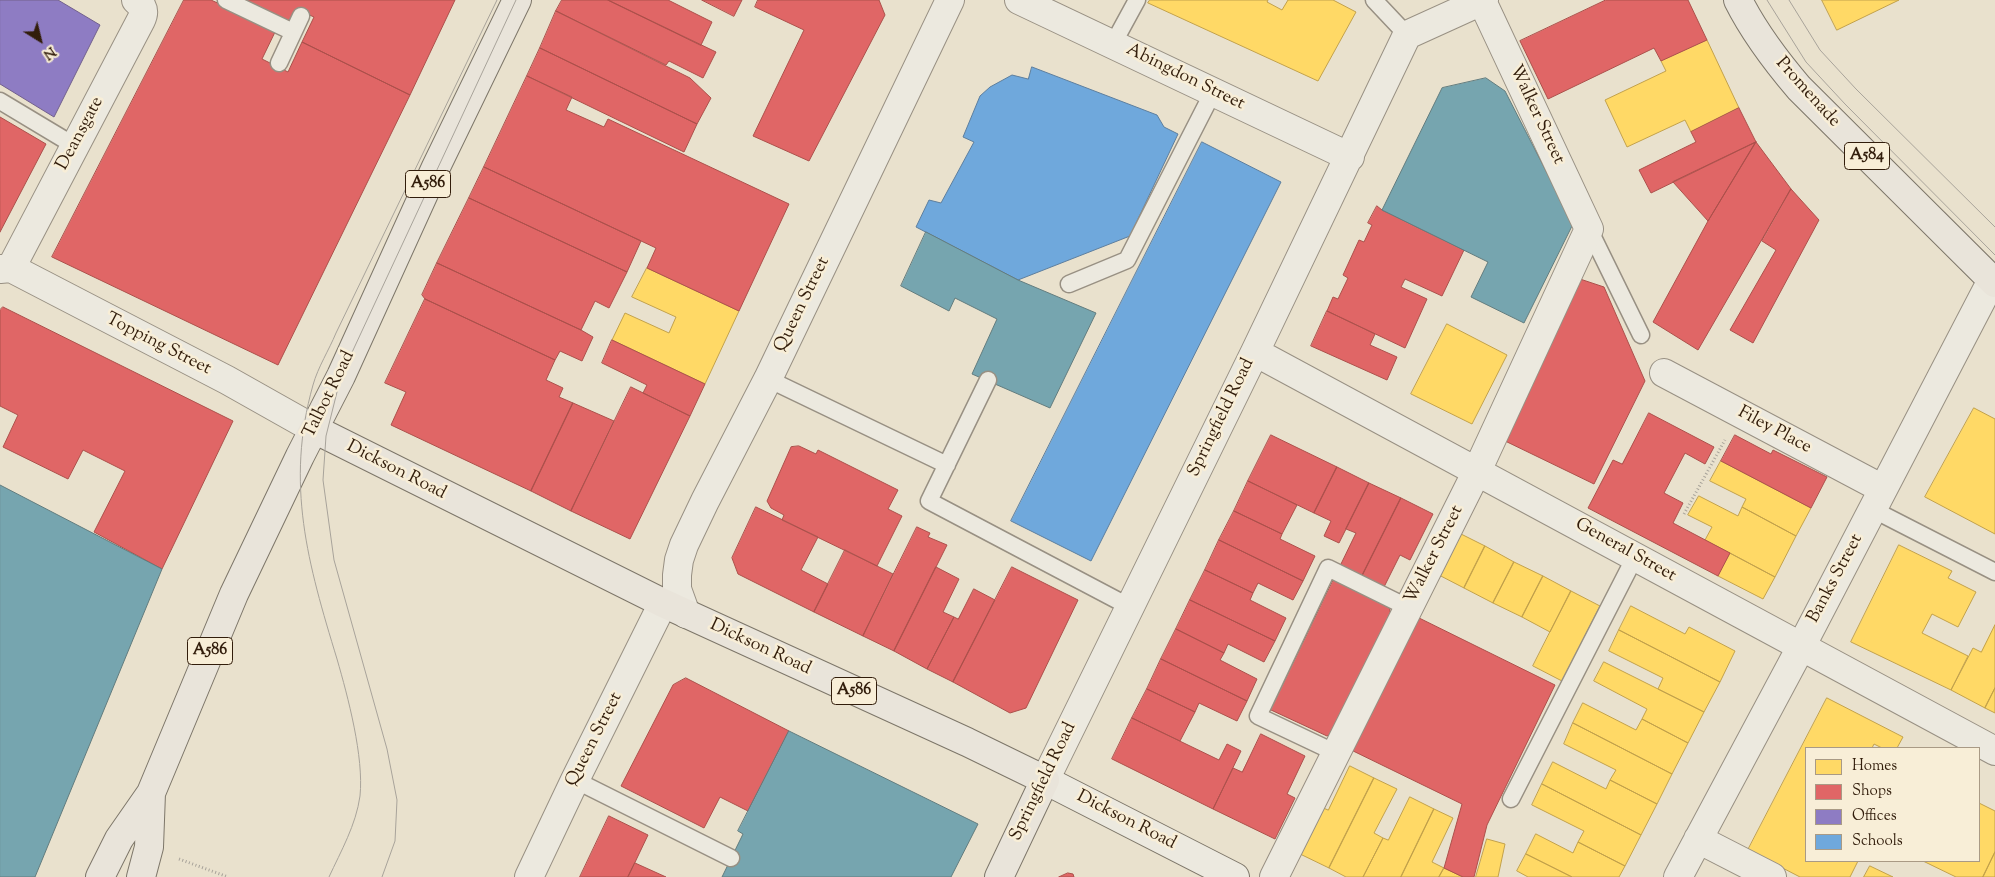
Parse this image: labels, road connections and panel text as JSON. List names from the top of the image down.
{
  "streets": {
    "main road": [
      "Promenade",
      "A584",
      "A586",
      "Talbot Road",
      "Springfield Road",
      "Dickson Road"
    ],
    "street": [
      "Abingdon Street",
      "Walker Street",
      "Deansgate",
      "Queen Street",
      "Topping Street",
      "Filey Place",
      "General Street",
      "Banks Street"
    ]
  },
  "crossings": [
    ["Abingdon Street", "Springfield Road"],
    ["Promenade", "Banks Street"],
    ["Walker Street", "General Street"],
    ["Deansgate", "Topping Street"],
    ["Queen Street", "Dickson Road"],
    ["Topping Street", "Talbot Road"],
    ["Topping Street", "Dickson Road"],
    ["Talbot Road", "Dickson Road"],
    ["Springfield Road", "Dickson Road"],
    ["Springfield Road", "General Street"],
    ["Filey Place", "Banks Street"],
    ["General Street", "Banks Street"]
  ],
  "legend": [
    "Homes",
    "Shops",
    "Offices",
    "Schools"
  ],
  "north": "bottom right"
}
